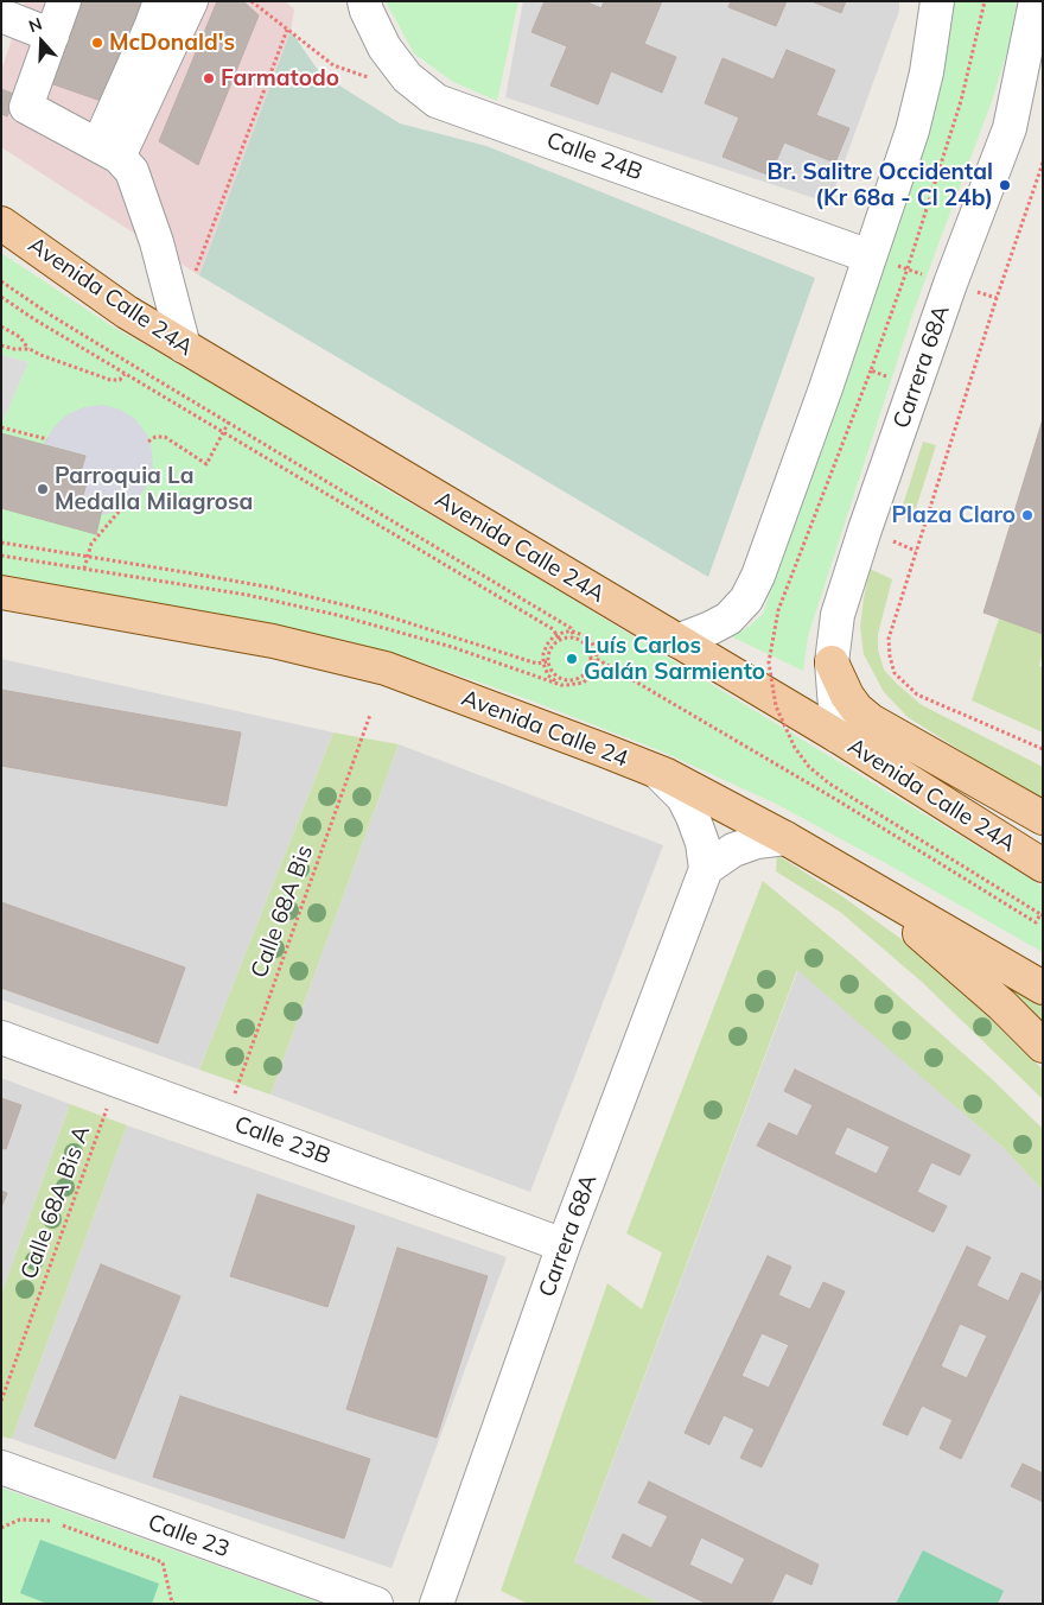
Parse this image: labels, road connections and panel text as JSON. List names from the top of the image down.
{
  "streets": {
    "main road": ["Avenida Calle 24A", "Avenida Calle 24"],
    "street": [
      "Calle 24B",
      "Carrera 68A",
      "Calle 23B",
      "Calle 23"
    ],
    "path": ["Calle 68A Bis", "Calle 68A Bis A"]
  },
  "crossings": [
    ["Avenida Calle 24A", "Carrera 68A"],
    ["Carrera 68A", "Calle 23B"],
    ["Calle 68A Bis", "Calle 23B"],
    ["Calle 23B", "Calle 68A Bis A"]
  ],
  "places": [
    "McDonald's",
    "Farmatodo",
    "Br. Salitre Occidental (Kr 68a - Cl 24b)",
    "Parroquia La Medalla Milagrosa",
    "Plaza Claro",
    "Luís Carlos Galán Sarmiento"
  ],
  "north": "top"
}
